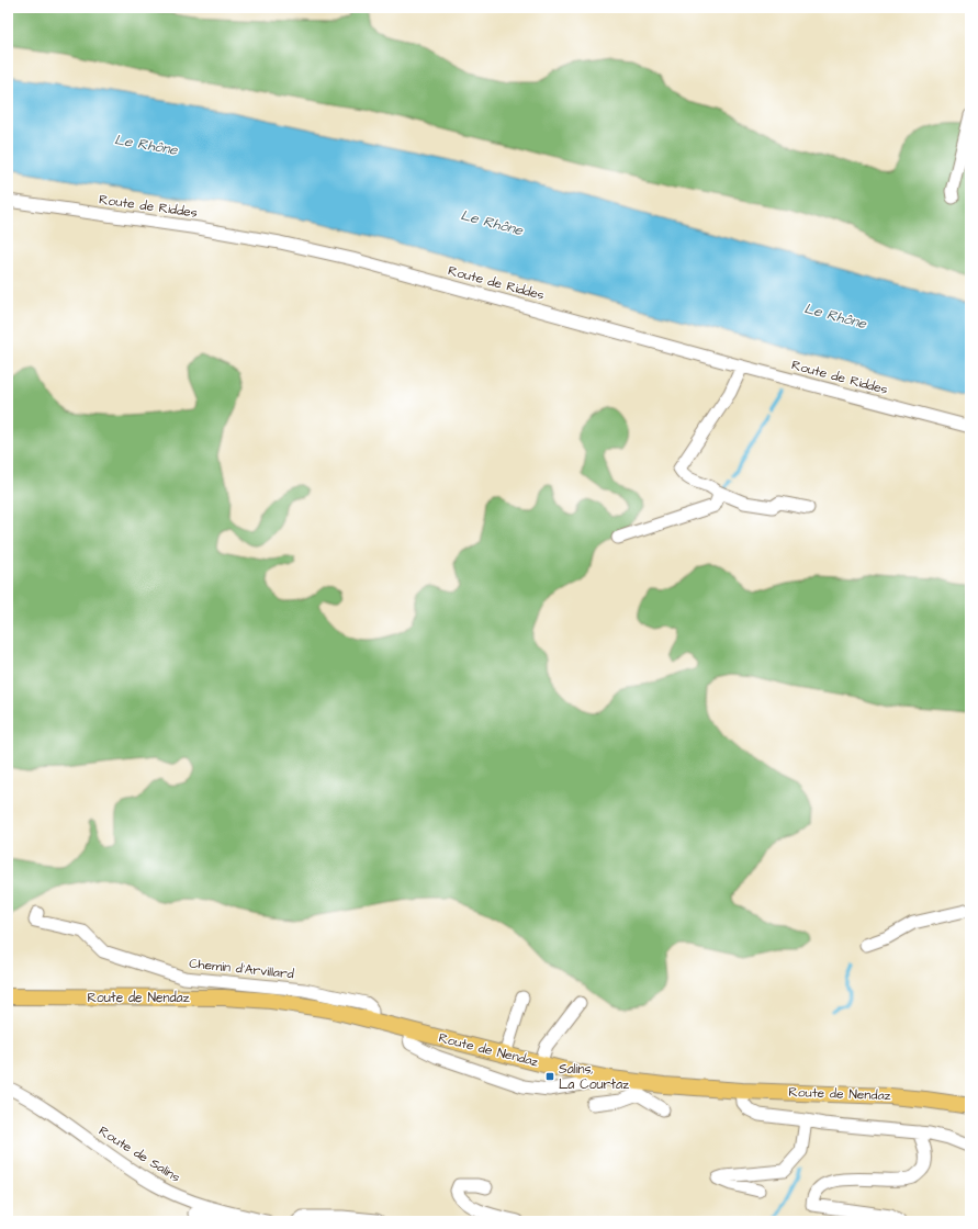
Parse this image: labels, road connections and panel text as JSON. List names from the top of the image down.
{
  "streets": {
    "main road": ["Route de Nendaz"],
    "street": ["Route de Riddes", "Chemin d'Arvillard", "Route de Salins"]
  },
  "crossings": [
    ["Chemin d'Arvillard", "Route de Nendaz"]
  ],
  "water": ["Le Rhône"],
  "places": {
    "transit": ["Salins, La Courtaz"]
  }
}
